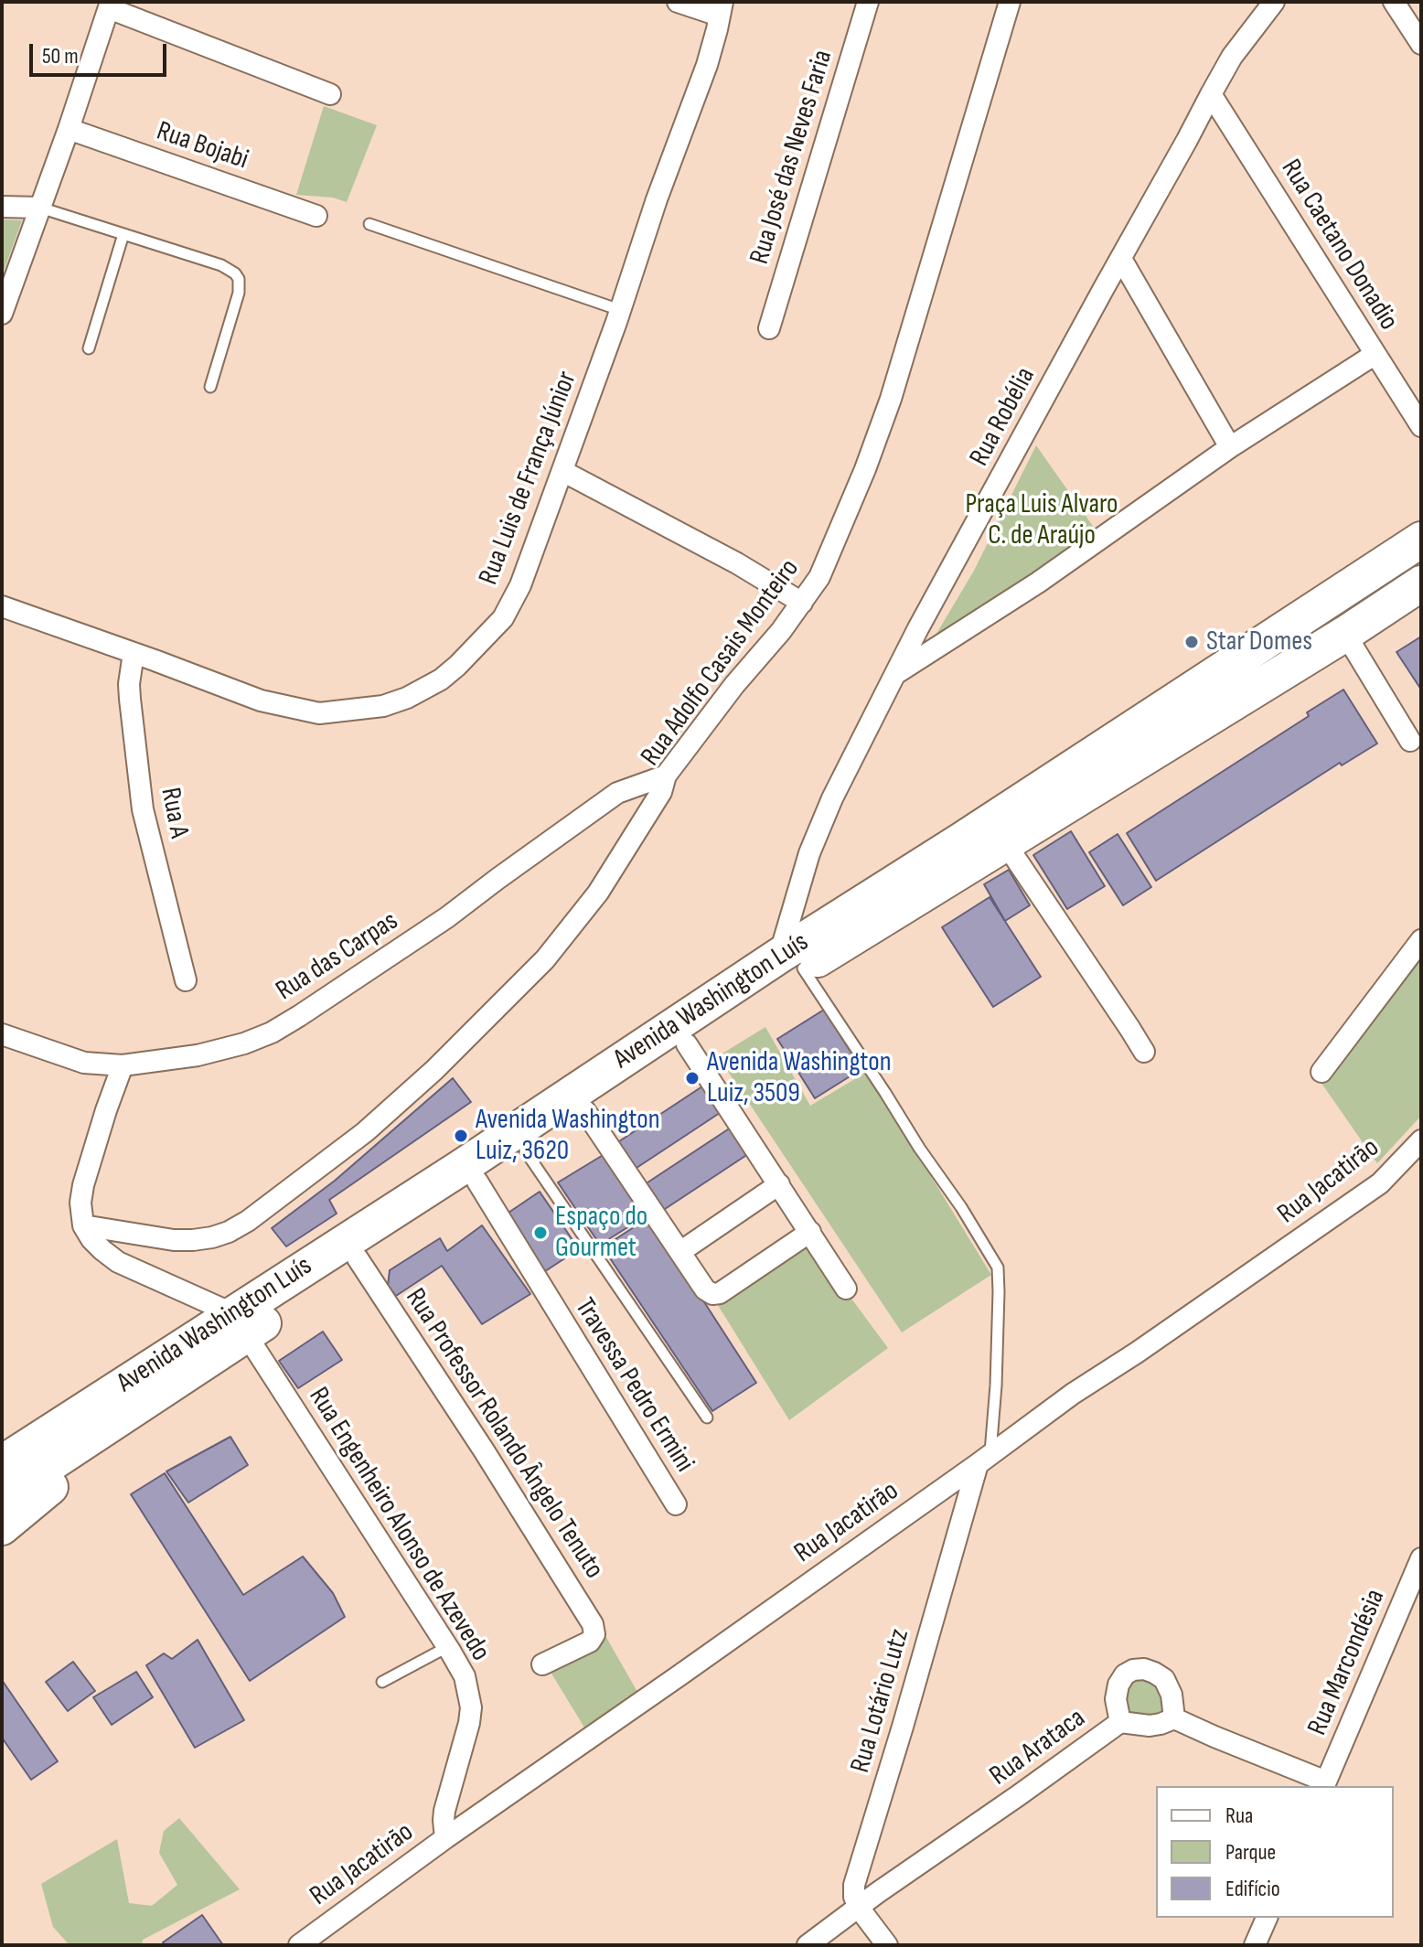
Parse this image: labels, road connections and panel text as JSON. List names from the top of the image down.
{
  "streets": {
    "highway": ["Avenida Washington Luís"],
    "street": [
      "Rua Bojabi",
      "Rua José das Neves Faria",
      "Rua Caetano Donadio",
      "Rua Robélia",
      "Rua Luis de França Júnior",
      "Rua Adolfo Casais Monteiro",
      "Rua A",
      "Rua das Carpas",
      "Rua Jacatirão",
      "Travessa Pedro Ermini",
      "Rua Professor Rolando Ângelo Tenuto",
      "Rua Engenheiro Alonso de Azevedo",
      "Rua Marcondésia",
      "Rua Lotário Lutz",
      "Rua Arataca"
    ]
  },
  "crossings": [
    ["Rua Caetano Donadio", "Rua Robélia"],
    ["Rua Robélia", "Avenida Washington Luís"],
    ["Rua Luis de França Júnior", "Rua A"],
    ["Rua Adolfo Casais Monteiro", "Rua das Carpas"],
    ["Avenida Washington Luís", "Travessa Pedro Ermini"],
    ["Avenida Washington Luís", "Rua Professor Rolando Ângelo Tenuto"],
    ["Avenida Washington Luís", "Rua Engenheiro Alonso de Azevedo"],
    ["Rua Jacatirão", "Rua Engenheiro Alonso de Azevedo"],
    ["Rua Jacatirão", "Rua Lotário Lutz"],
    ["Rua Lotário Lutz", "Rua Arataca"]
  ],
  "parks": ["Praça Luis Alvaro C. de Araújo"],
  "places": [
    "Star Domes",
    "Avenida Washington Luiz, 3509",
    "Avenida Washington Luiz, 3620",
    "Espaço do Gourmet"
  ],
  "legend": ["Rua", "Parque", "Edifício"],
  "scale_bar": "50 m"
}
